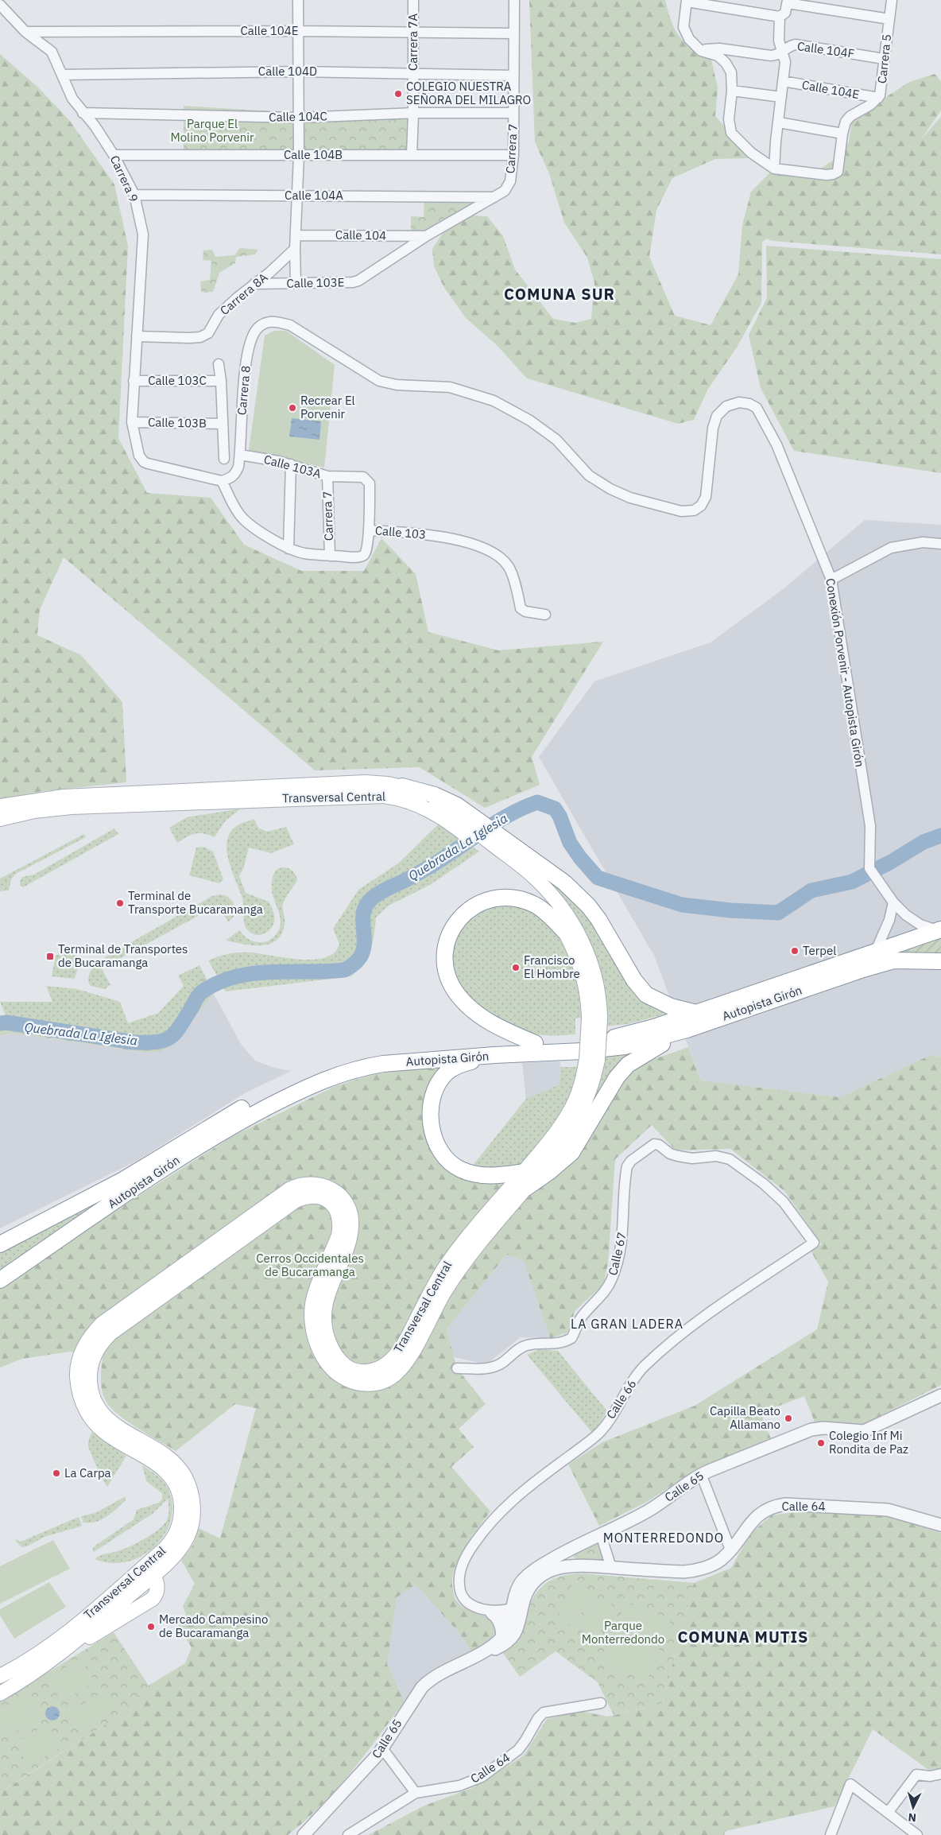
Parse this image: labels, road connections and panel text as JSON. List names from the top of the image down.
{
  "streets": {
    "highway": ["Autopista Girón"],
    "main road": ["Transversal Central"],
    "street": [
      "Calle 104E",
      "Carrera 7A",
      "Calle 104F",
      "Carrera 5",
      "Calle 104D",
      "Calle 104C",
      "Carrera 7",
      "Calle 104B",
      "Carrera 9",
      "Calle 104A",
      "Calle 104",
      "Calle 103E",
      "Carrera 8A",
      "Calle 103C",
      "Carrera 8",
      "Calle 103B",
      "Calle 103A",
      "Calle 103",
      "Conexión Porvenir - Autopista Girón",
      "Calle 67",
      "Calle 66",
      "Calle 65",
      "Calle 64"
    ]
  },
  "crossings": [
    ["Calle 104E", "Carrera 7A"],
    ["Calle 104E", "Carrera 5"],
    ["Calle 104E", "Carrera 7"],
    ["Calle 104E", "Carrera 9"],
    ["Carrera 7A", "Calle 104D"],
    ["Carrera 7A", "Calle 104C"],
    ["Carrera 7A", "Calle 104B"],
    ["Calle 104F", "Carrera 5"],
    ["Calle 104D", "Carrera 7"],
    ["Calle 104D", "Carrera 9"],
    ["Calle 104C", "Carrera 7"],
    ["Calle 104C", "Carrera 9"],
    ["Carrera 7", "Calle 104B"],
    ["Carrera 7", "Calle 104A"],
    ["Carrera 7", "Calle 104"],
    ["Carrera 7", "Calle 103E"],
    ["Carrera 7", "Calle 103A"],
    ["Carrera 7", "Calle 103"],
    ["Calle 104B", "Carrera 9"],
    ["Carrera 9", "Calle 104A"],
    ["Carrera 9", "Carrera 8A"],
    ["Carrera 9", "Calle 103C"],
    ["Carrera 9", "Carrera 8"],
    ["Carrera 9", "Calle 103B"],
    ["Carrera 9", "Calle 103"],
    ["Calle 103E", "Carrera 8A"],
    ["Calle 103C", "Calle 103B"],
    ["Carrera 8", "Calle 103A"],
    ["Carrera 8", "Calle 103"],
    ["Carrera 8", "Conexión Porvenir - Autopista Girón"],
    ["Calle 103A", "Calle 103"],
    ["Conexión Porvenir - Autopista Girón", "Autopista Girón"],
    ["Calle 67", "Calle 66"],
    ["Calle 65", "Calle 64"]
  ],
  "districts": [
    "COMUNA SUR",
    "LA GRAN LADERA",
    "MONTERREDONDO",
    "COMUNA MUTIS"
  ],
  "water": ["Quebrada La Iglesia"],
  "parks": ["Parque El Molino Porvenir", "Cerros Occidentales de Bucaramanga", "Parque Monterredondo"],
  "places": {
    "other": [
      "COLEGIO NUESTRA SEÑORA DEL MILAGRO",
      "Recrear El Porvenir",
      "Terminal de Transporte Bucaramanga",
      "Terpel",
      "Francisco El Hombre",
      "Capilla Beato Allamano",
      "Colegio Inf Mi Rondita de Paz",
      "La Carpa",
      "Mercado Campesino de Bucaramanga"
    ],
    "transit": ["Terminal de Transportes de Bucaramanga"]
  },
  "north": "bottom"
}
